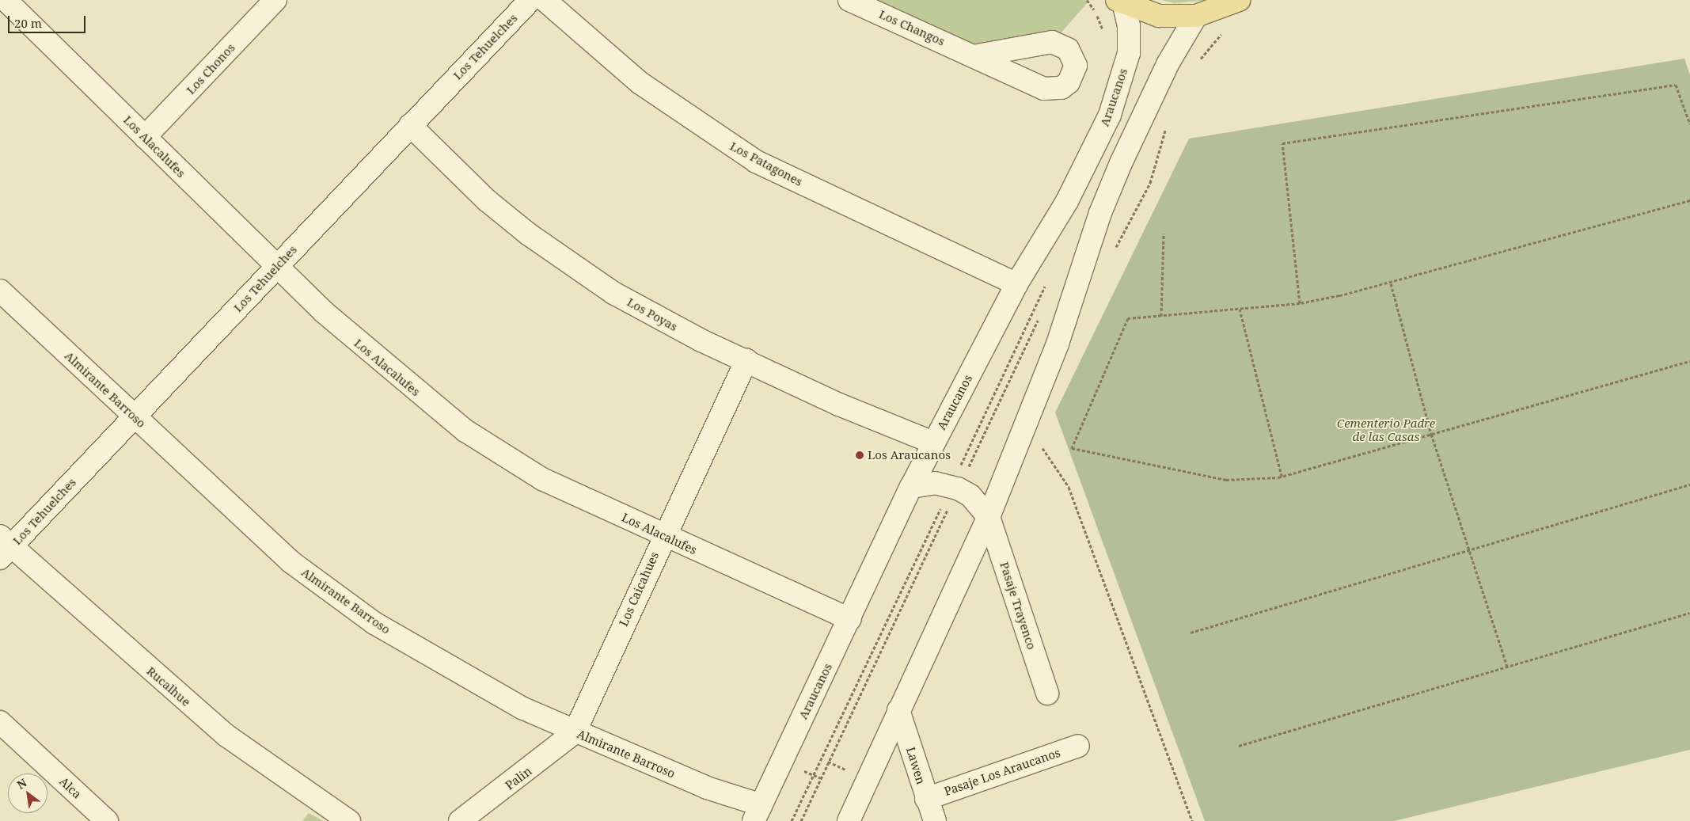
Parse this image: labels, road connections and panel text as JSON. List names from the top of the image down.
{
  "streets": {
    "street": [
      "Los Changos",
      "Los Tehuelches",
      "Los Chonos",
      "Araucanos",
      "Los Alacalufes",
      "Los Patagones",
      "Los Poyas",
      "Almirante Barroso",
      "Los Caicahues",
      "Pasaje Trayenco",
      "Rucalhue",
      "Lawen",
      "Pasaje Los Araucanos",
      "Palin",
      "Alca"
    ]
  },
  "crossings": [
    ["Los Tehuelches", "Los Alacalufes"],
    ["Los Tehuelches", "Los Poyas"],
    ["Los Tehuelches", "Almirante Barroso"],
    ["Los Tehuelches", "Rucalhue"],
    ["Los Chonos", "Los Alacalufes"],
    ["Araucanos", "Los Alacalufes"],
    ["Araucanos", "Los Patagones"],
    ["Araucanos", "Los Poyas"],
    ["Araucanos", "Almirante Barroso"],
    ["Los Alacalufes", "Los Caicahues"],
    ["Los Poyas", "Los Caicahues"],
    ["Almirante Barroso", "Los Caicahues"],
    ["Almirante Barroso", "Palin"],
    ["Los Caicahues", "Palin"],
    ["Lawen", "Pasaje Los Araucanos"]
  ],
  "parks": ["Cementerio Padre de las Casas"],
  "places": ["Los Araucanos"],
  "scale_bar": "20 m",
  "north": "top left"
}
